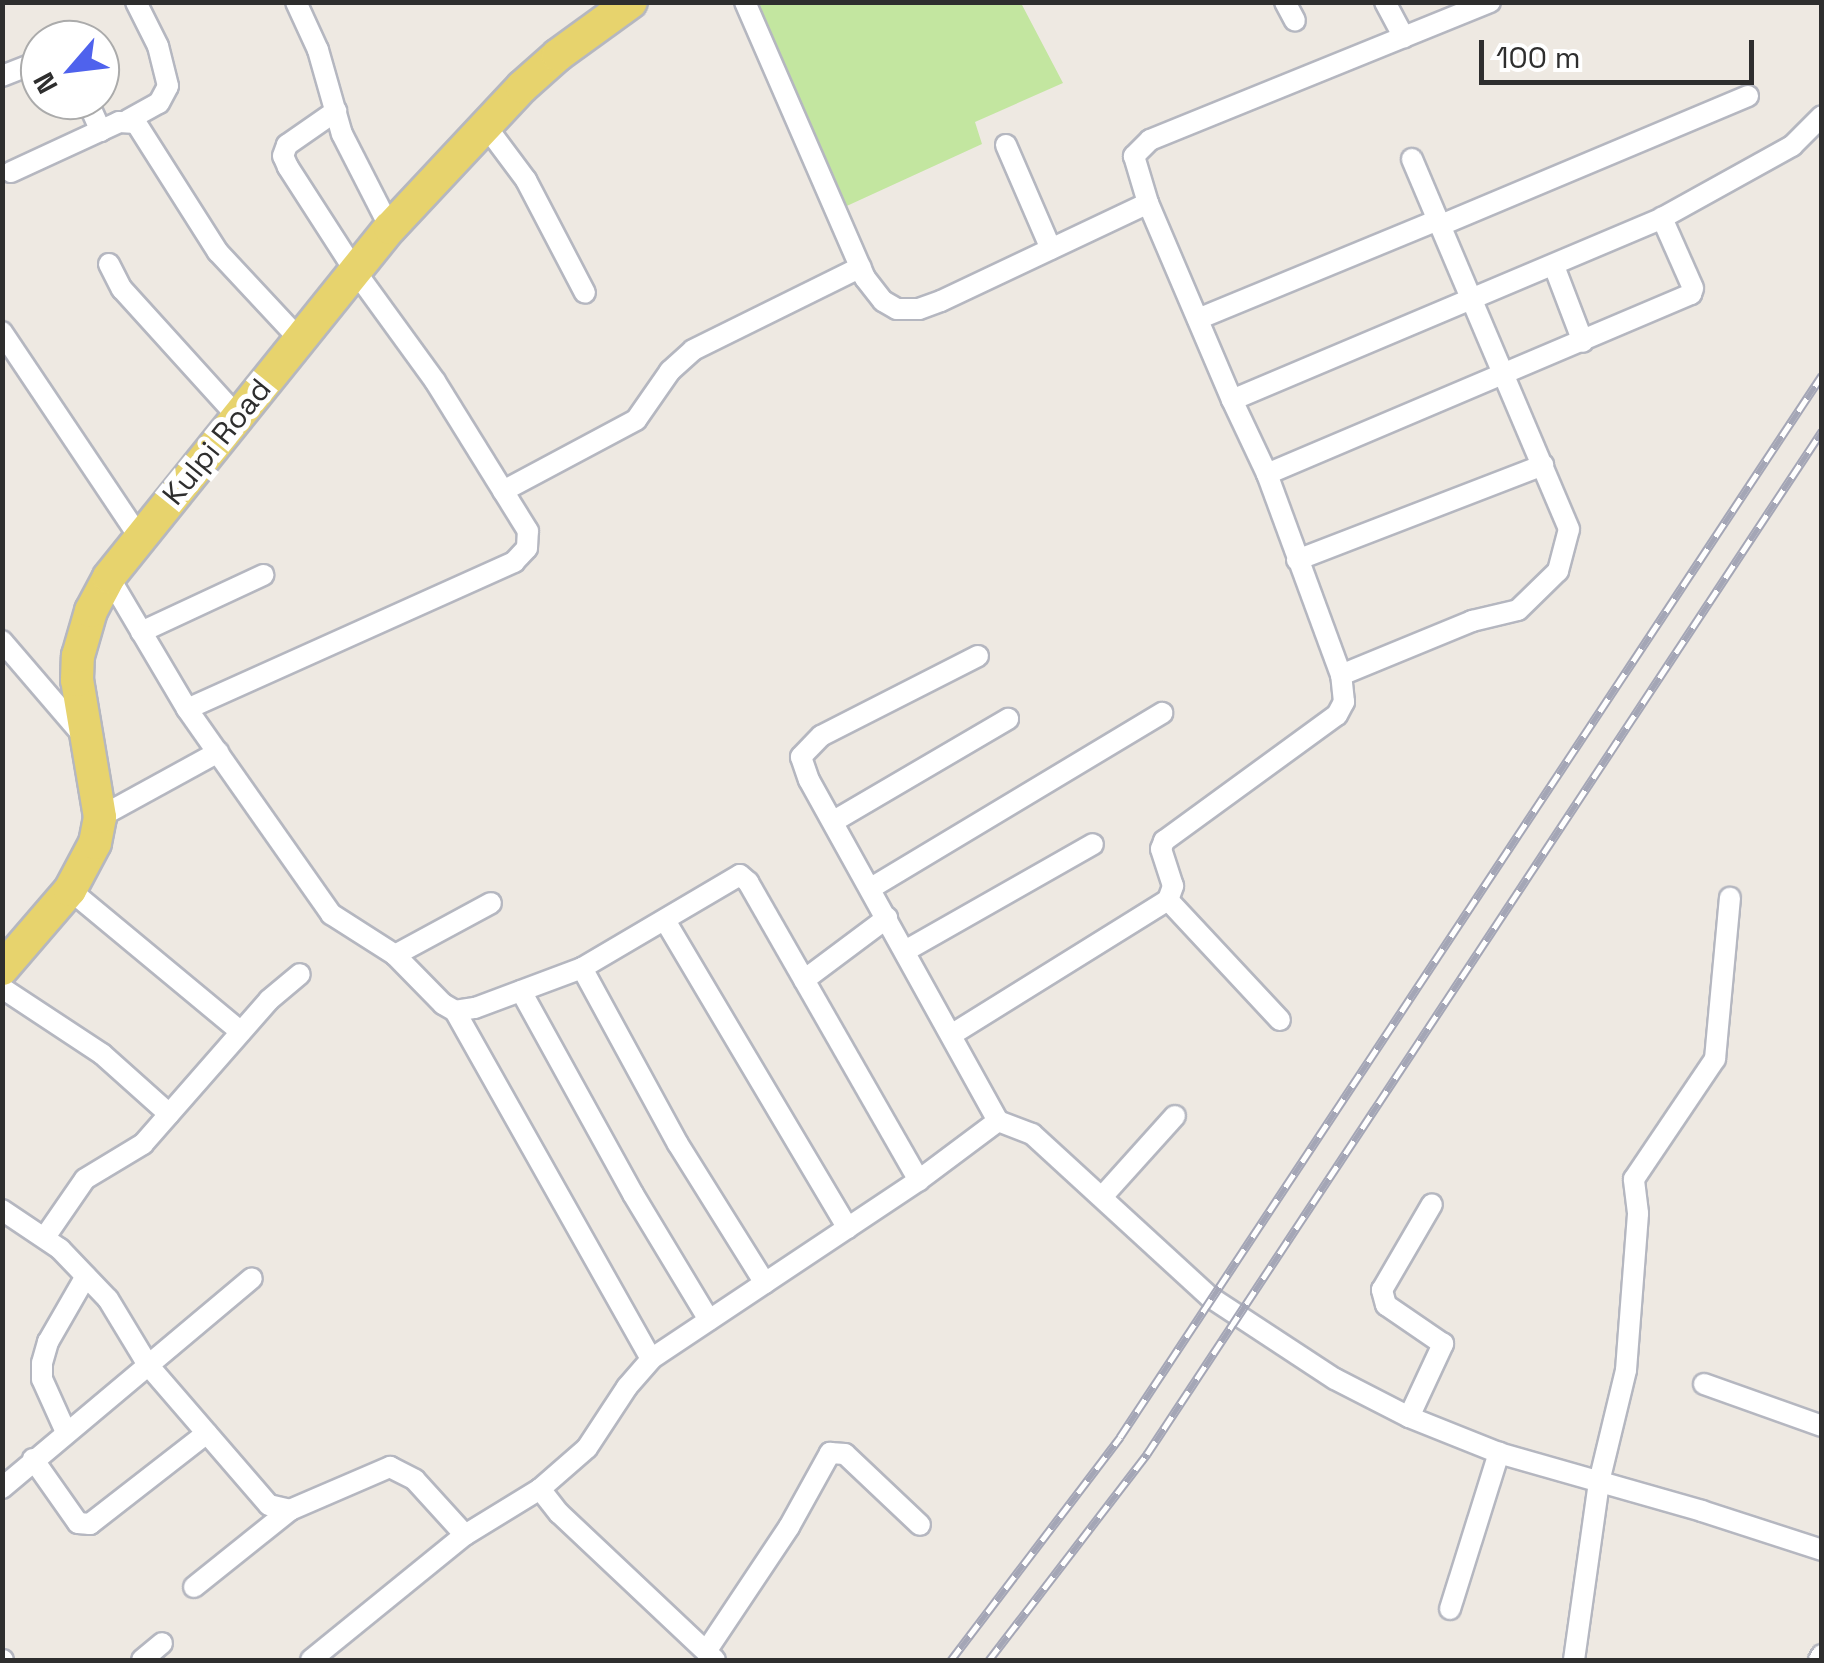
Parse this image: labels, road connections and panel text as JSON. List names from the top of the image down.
{
  "streets": {
    "main road": ["Kulpi Road"]
  },
  "scale_bar": "100 m",
  "north": "bottom left"
}
